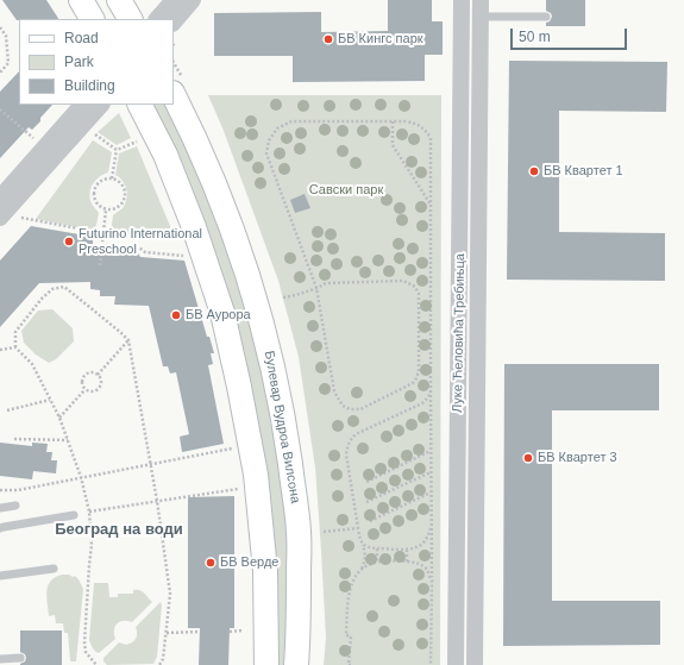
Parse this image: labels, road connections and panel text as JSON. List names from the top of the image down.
{
  "streets": {
    "main road": ["Булевар Вудроа Вилсона"],
    "street": ["Луке Ћеловића Требињца"]
  },
  "districts": ["Београд на води"],
  "parks": ["Савски парк"],
  "places": [
    "БВ Кингс парк",
    "БВ Квартет 1",
    "Futurino International Preschool",
    "БВ Аурора",
    "БВ Квартет 3",
    "БВ Верде"
  ],
  "legend": ["Road", "Park", "Building"],
  "scale_bar": "50 m"
}
